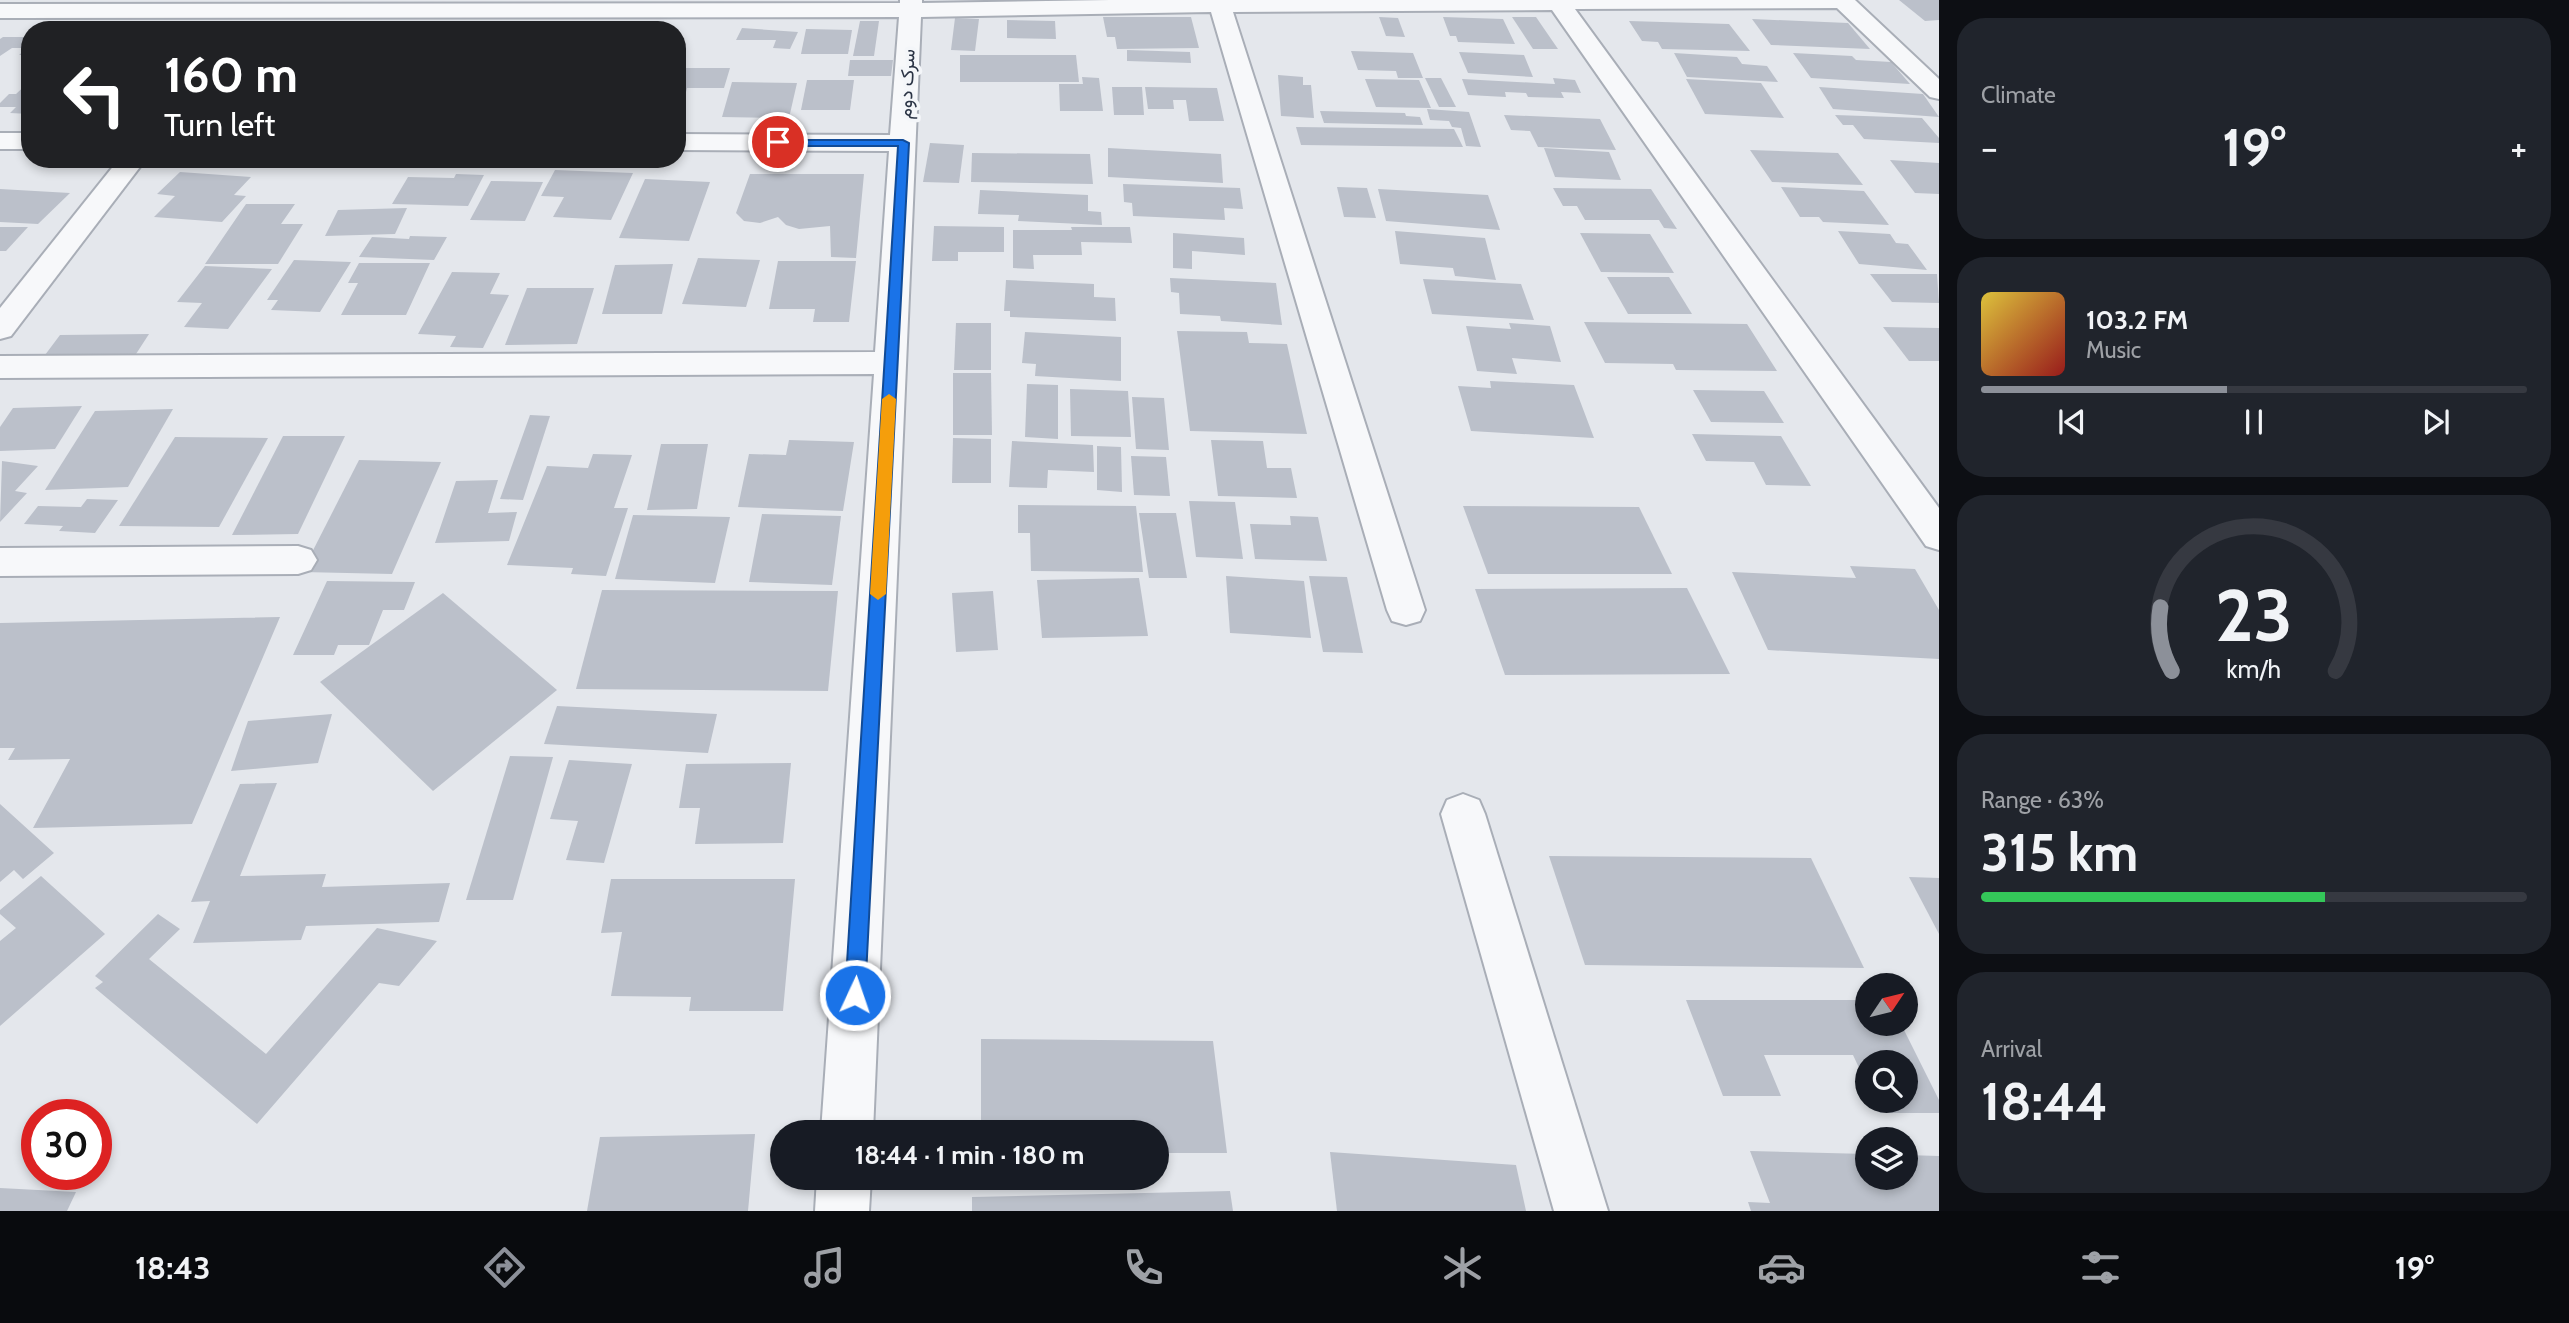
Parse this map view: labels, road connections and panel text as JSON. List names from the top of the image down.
{
  "streets": {
    "street": ["سرک دوم"]
  },
  "north": "top right",
  "page": {
    "tile": [
      "Climate",
      ["Range · 63%", "315 km"],
      ["Arrival", "18:44"]
    ],
    "turn": ["160 m", "Turn left"],
    "heat": ["−", "19°", "+"],
    "song": ["103.2 FM", "Music"],
    "limit": "30",
    "trip": "18:44 · 1 min · 180 m",
    "tabs": ["18:43", "19°"],
    "gauge": ["23", "km/h"]
  }
}
